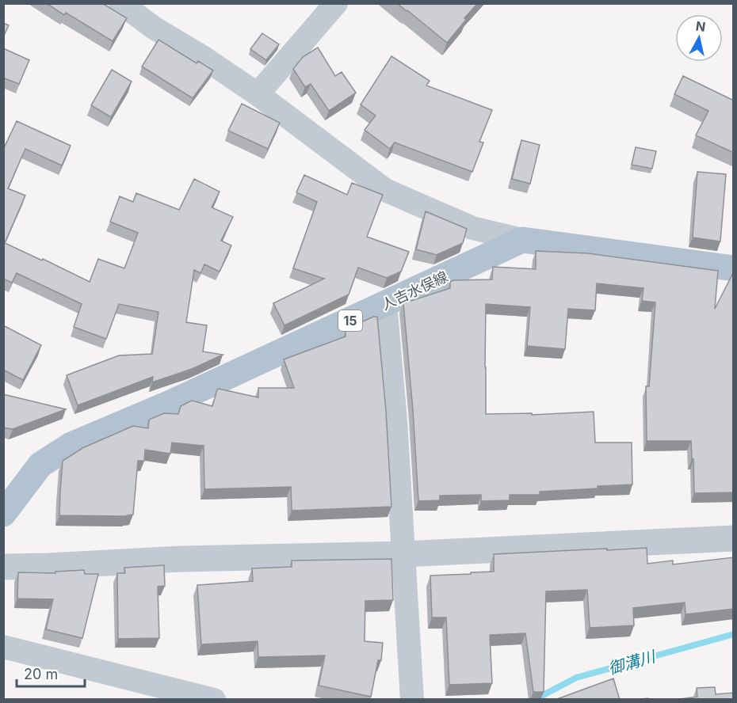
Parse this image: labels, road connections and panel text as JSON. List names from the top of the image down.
{
  "streets": {
    "main road": ["人吉水俣線", "15"]
  },
  "water": ["御溝川"],
  "scale_bar": "20 m",
  "north": "top"
}
